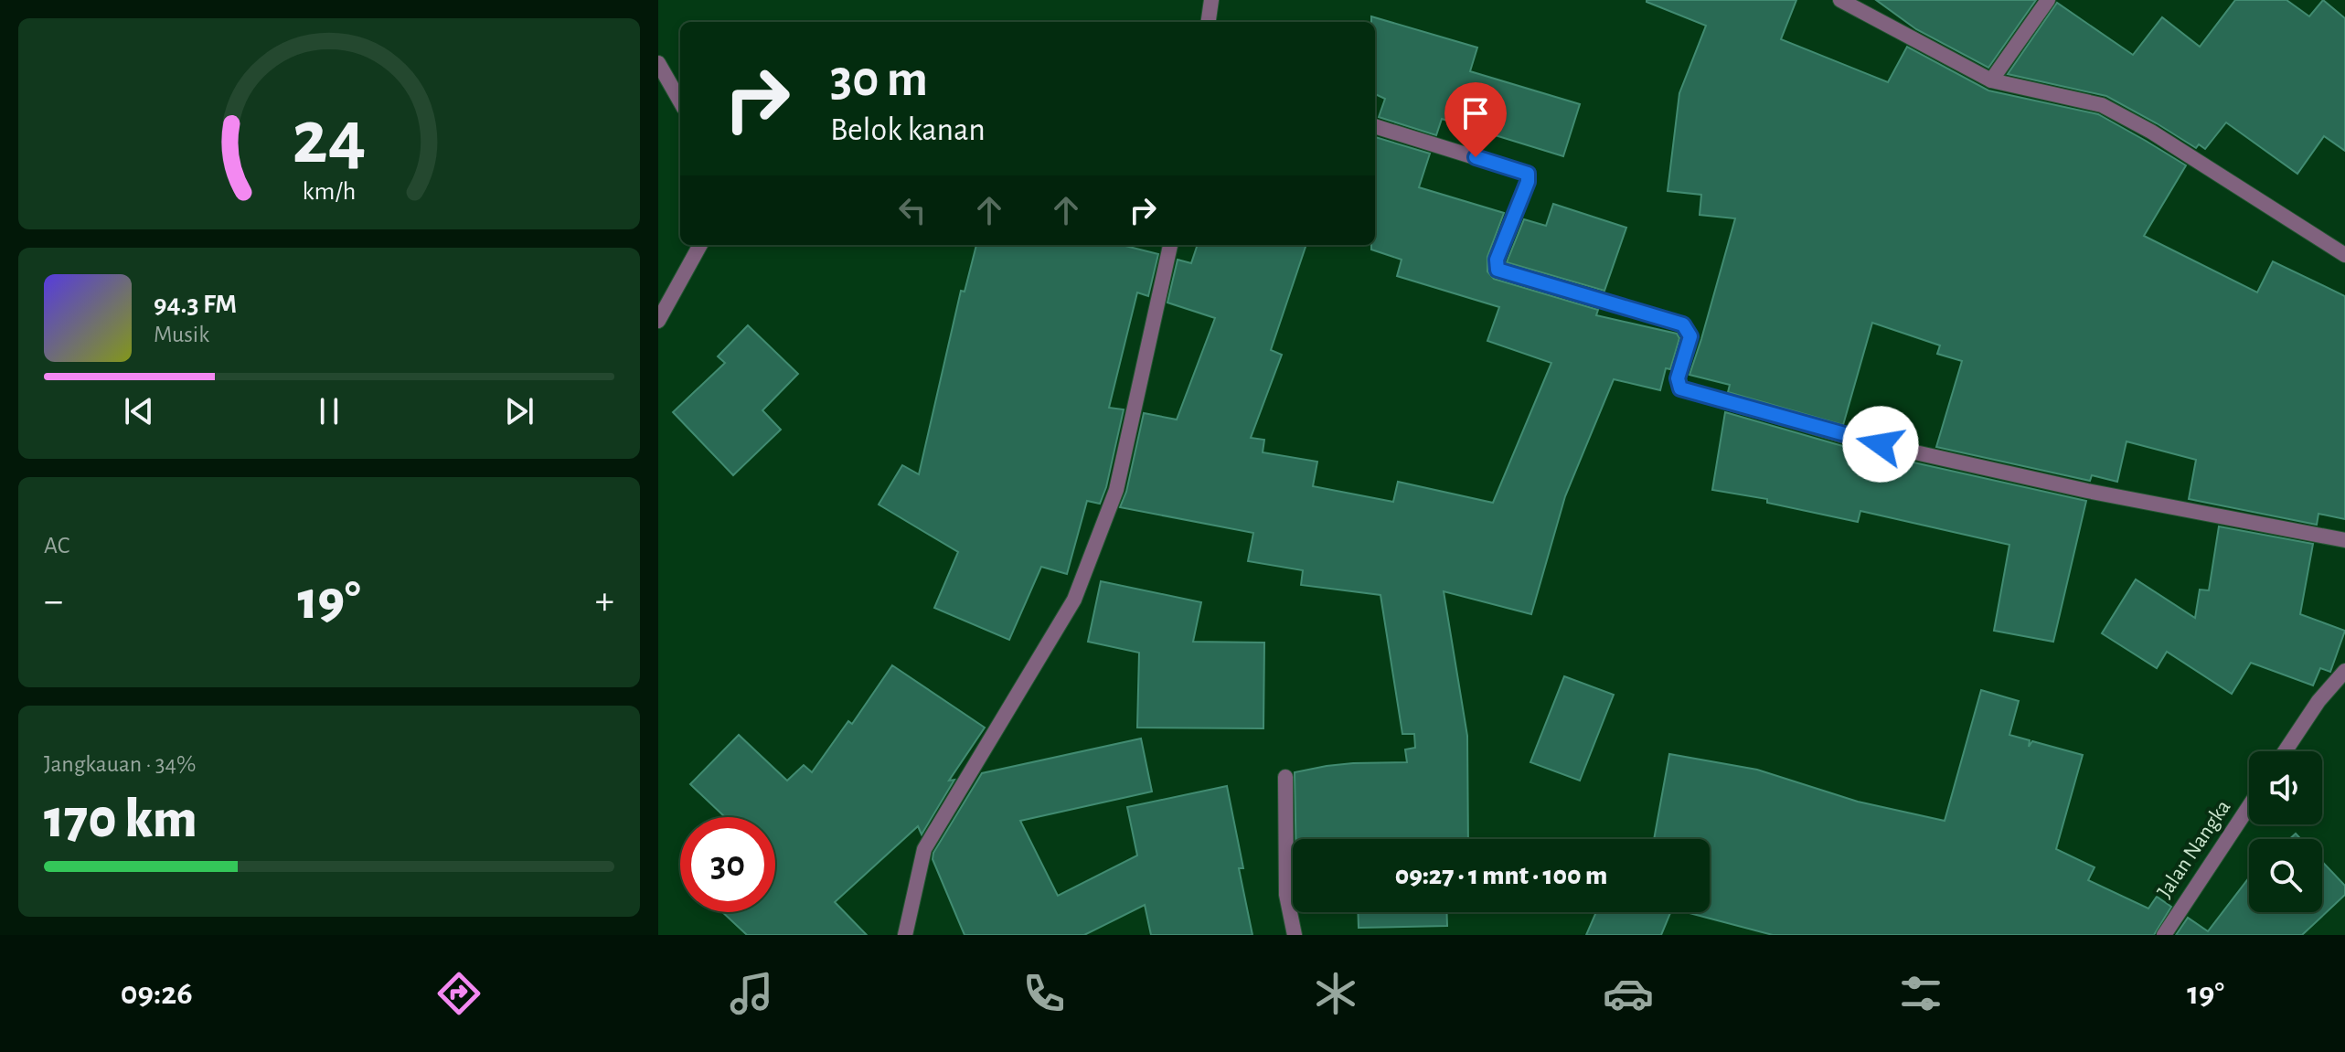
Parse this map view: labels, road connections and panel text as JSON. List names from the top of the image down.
{
  "streets": {
    "street": ["Jalan Nangka"]
  },
  "page": {
    "turn": ["30 m", "Belok kanan"],
    "song": ["94.3 FM", "Musik"],
    "tile": [
      "AC",
      ["Jangkauan · 34%", "170 km"]
    ],
    "heat": ["−", "19°", "+"],
    "limit": "30",
    "trip": "09:27 · 1 mnt · 100 m",
    "tabs": ["09:26", "19°"],
    "gauge": ["24", "km/h"]
  }
}
